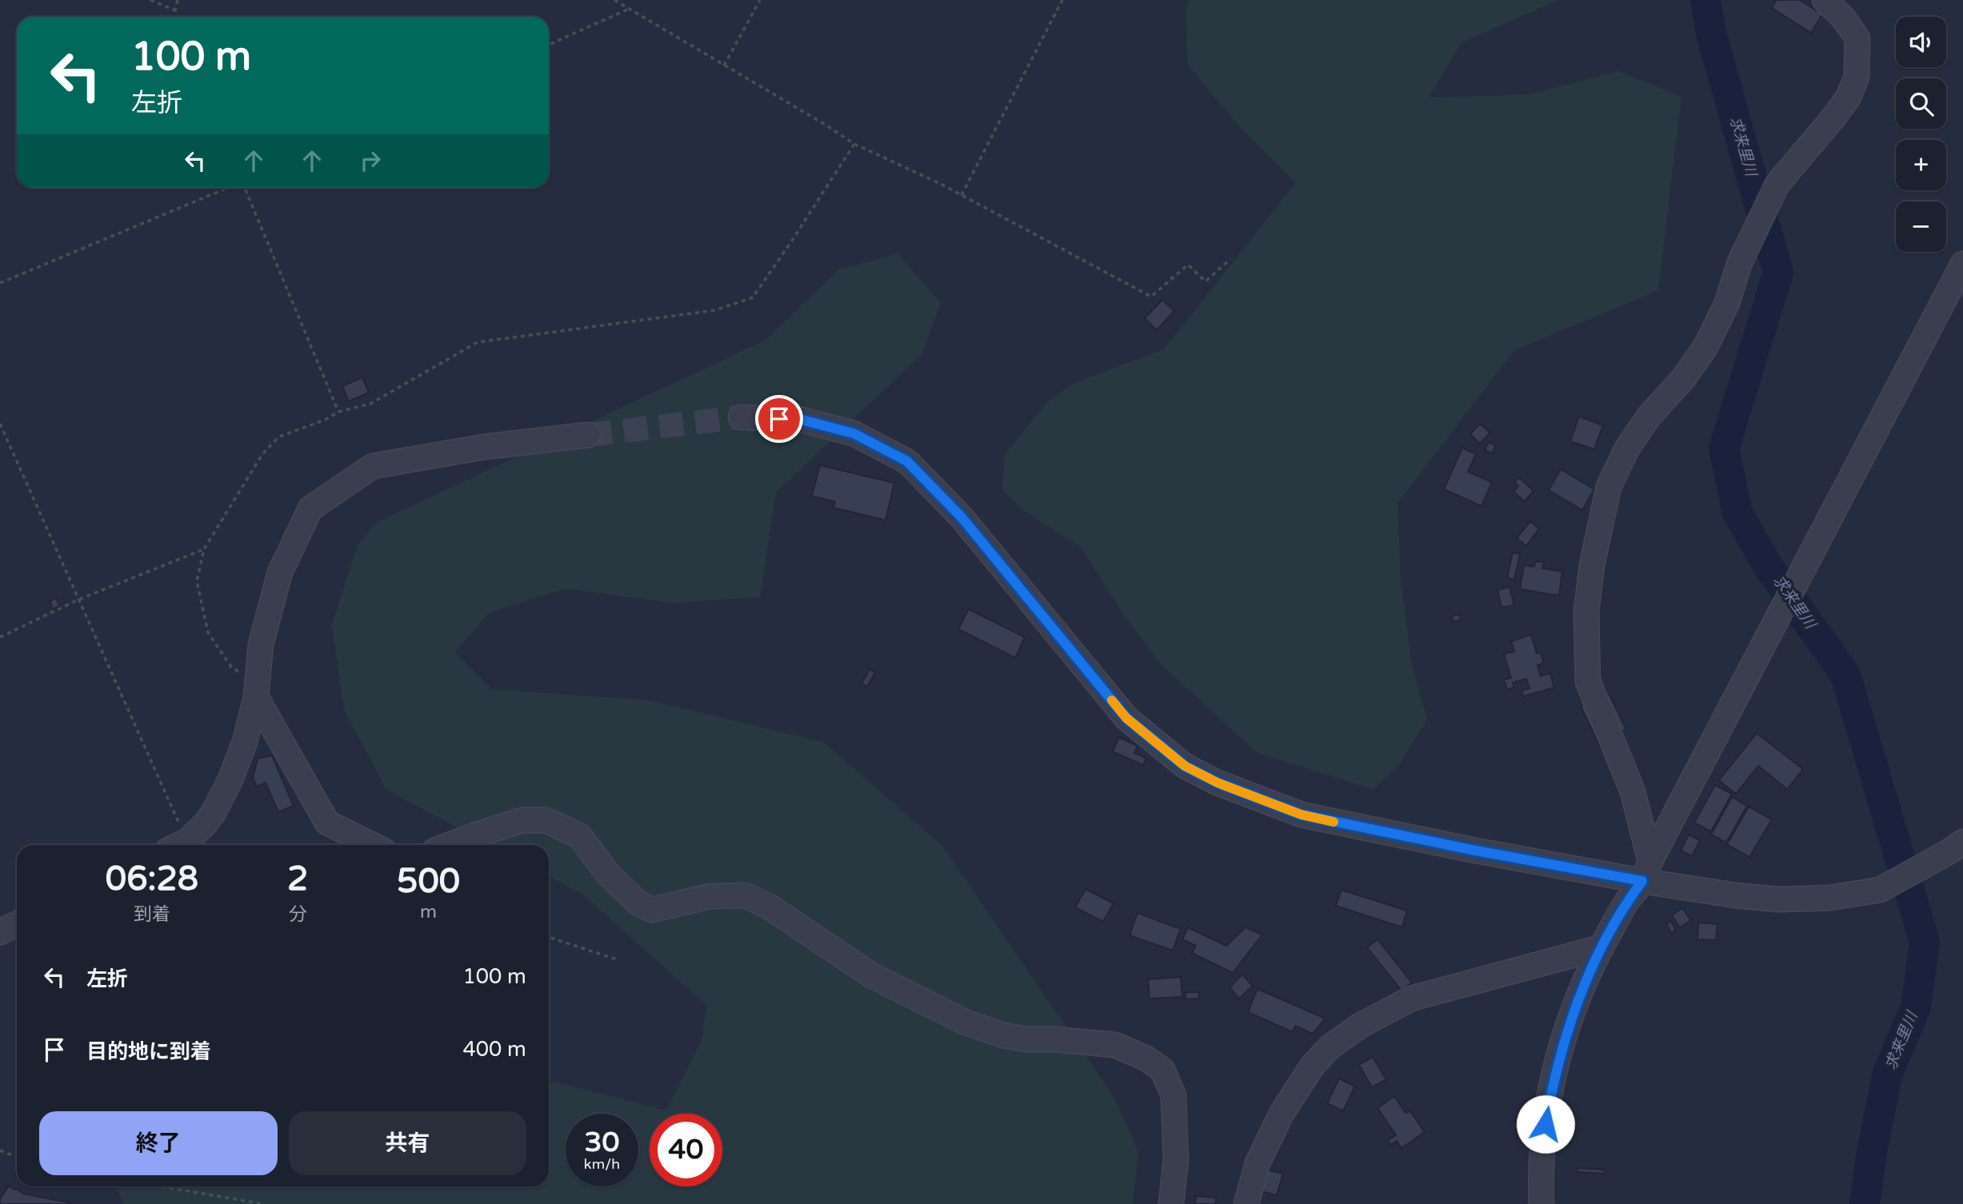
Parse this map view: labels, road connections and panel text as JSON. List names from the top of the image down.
{
  "water": ["求来里川"],
  "page": {
    "map_buttons": ["+", "−"],
    "turn": ["100 m", "左折"],
    "eta": [
      "06:28",
      "到着",
      "2",
      "分",
      "500",
      "m"
    ],
    "list": [
      {
        "name": "左折",
        "value": "100 m"
      },
      {
        "name": "目的地に到着",
        "value": "400 m"
      }
    ],
    "buttons": ["終了", "共有"],
    "speed": "30 km/h",
    "limit": "40"
  }
}
